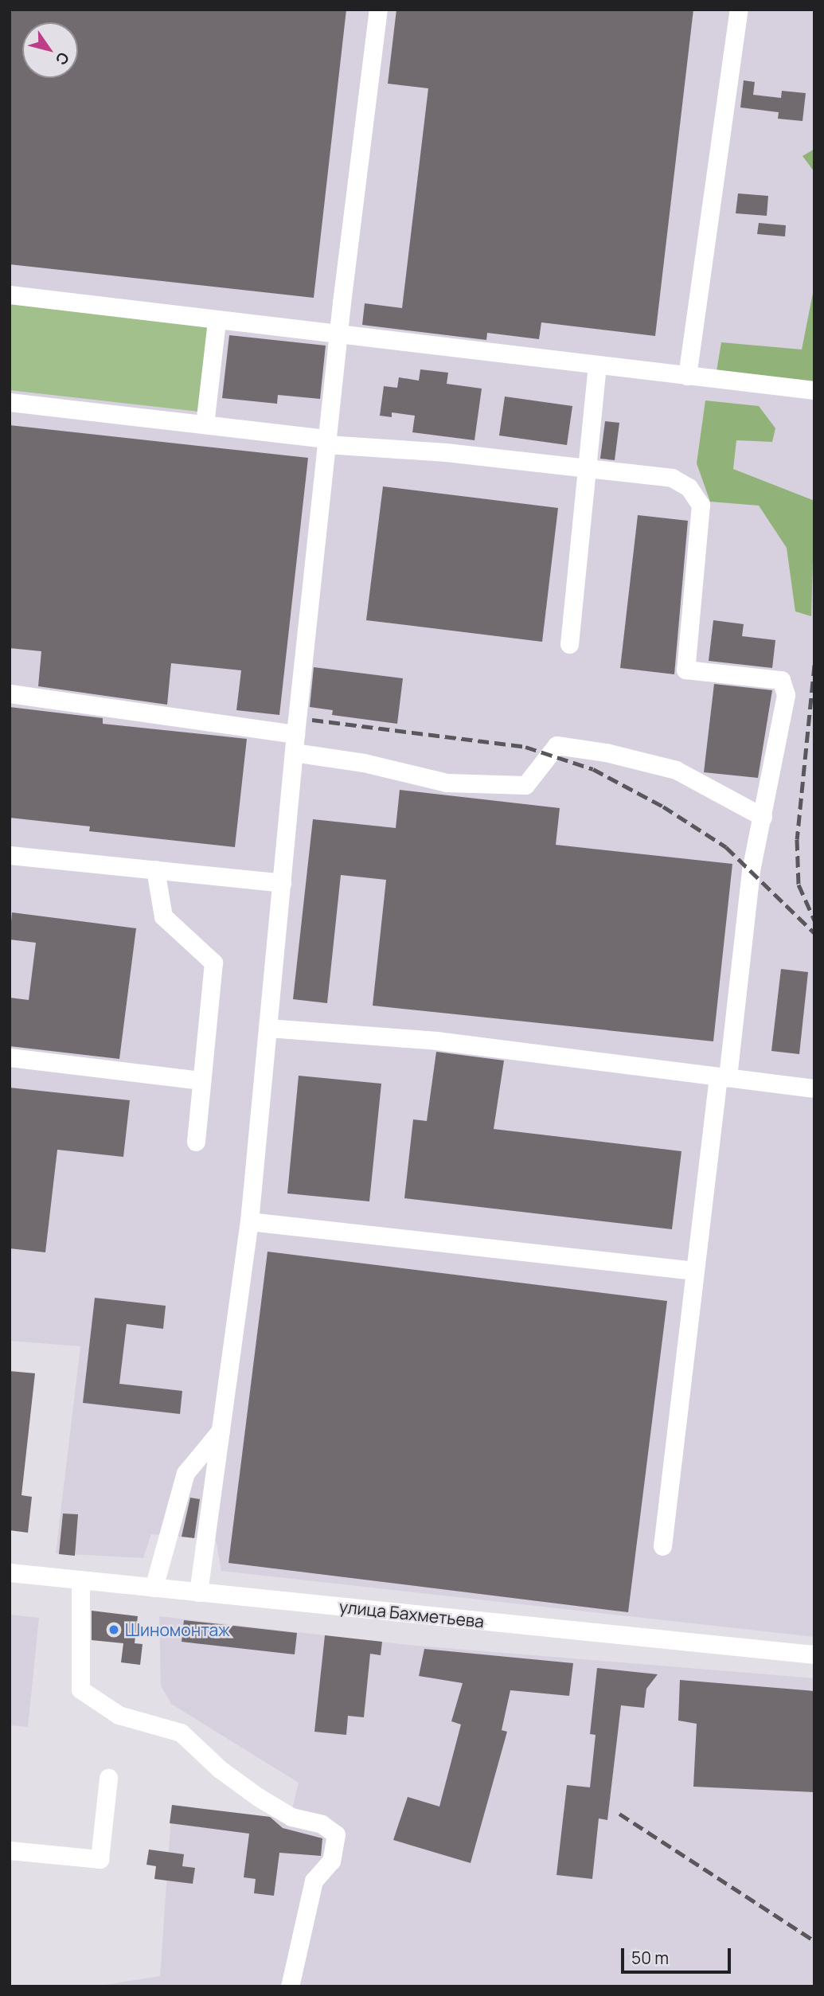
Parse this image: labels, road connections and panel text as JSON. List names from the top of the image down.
{
  "streets": {
    "street": ["улица Бахметьева"]
  },
  "places": ["Шиномонтаж"],
  "scale_bar": "50 m",
  "north": "bottom right"
}
